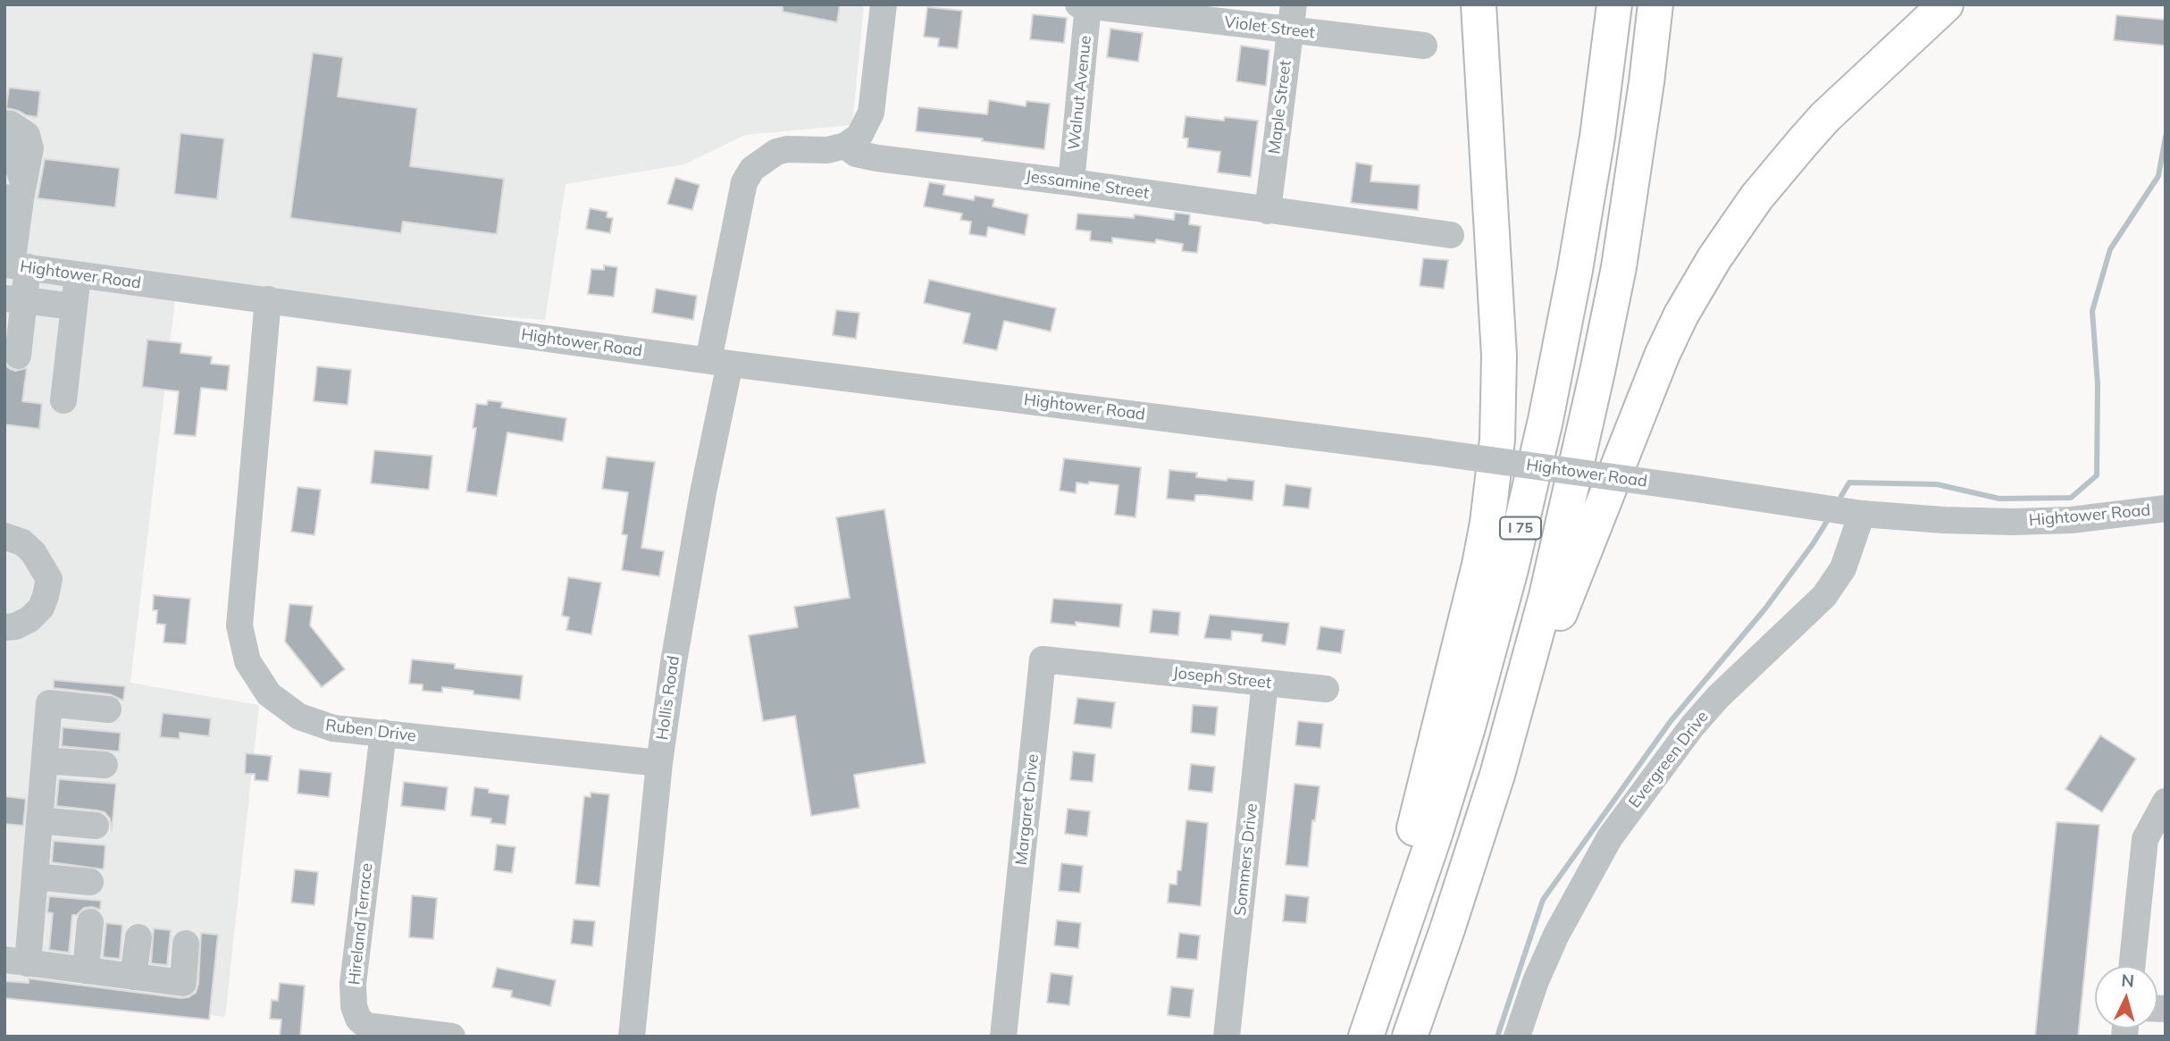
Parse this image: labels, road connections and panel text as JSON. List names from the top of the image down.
{
  "streets": {
    "highway": ["I 75"],
    "street": [
      "Violet Street",
      "Walnut Avenue",
      "Maple Street",
      "Jessamine Street",
      "Hightower Road",
      "Joseph Street",
      "Hollis Road",
      "Ruben Drive",
      "Evergreen Drive",
      "Margaret Drive",
      "Sommers Drive",
      "Hireland Terrace"
    ]
  },
  "crossings": [
    ["Violet Street", "Walnut Avenue"],
    ["Violet Street", "Maple Street"],
    ["Walnut Avenue", "Jessamine Street"],
    ["Maple Street", "Jessamine Street"],
    ["Jessamine Street", "Hollis Road"],
    ["Hightower Road", "Hollis Road"],
    ["Hightower Road", "Ruben Drive"],
    ["Hightower Road", "Evergreen Drive"],
    ["Joseph Street", "Margaret Drive"],
    ["Joseph Street", "Sommers Drive"],
    ["Hollis Road", "Ruben Drive"],
    ["Ruben Drive", "Hireland Terrace"]
  ],
  "north": "top"
}
